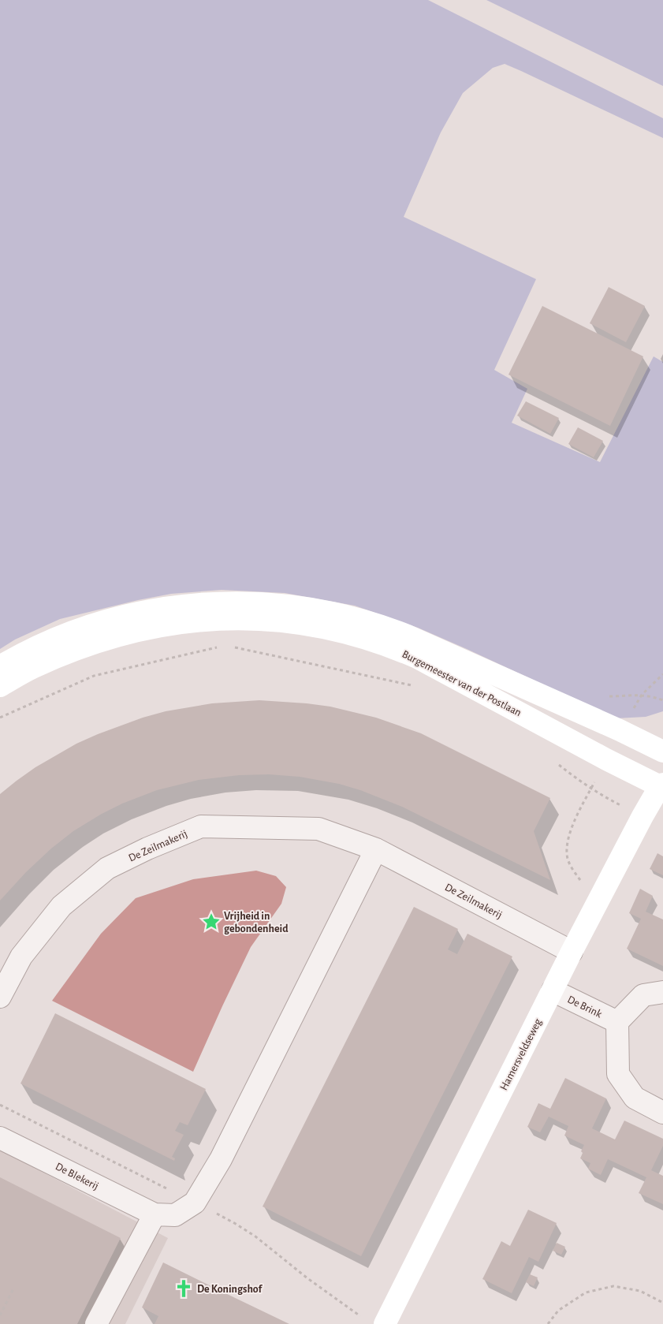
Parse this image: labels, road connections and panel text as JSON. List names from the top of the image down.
{
  "streets": {
    "street": [
      "Burgemeester van der Postlaan",
      "De Zeilmakerij",
      "De Brink",
      "Hamersveldseweg",
      "De Blekerij"
    ]
  },
  "crossings": [
    ["Burgemeester van der Postlaan", "Hamersveldseweg"],
    ["De Zeilmakerij", "Hamersveldseweg"],
    ["De Zeilmakerij", "De Blekerij"],
    ["De Brink", "Hamersveldseweg"]
  ],
  "places": {
    "place": ["Vrijheid in gebondenheid"],
    "church": ["De Koningshof"]
  }
}
